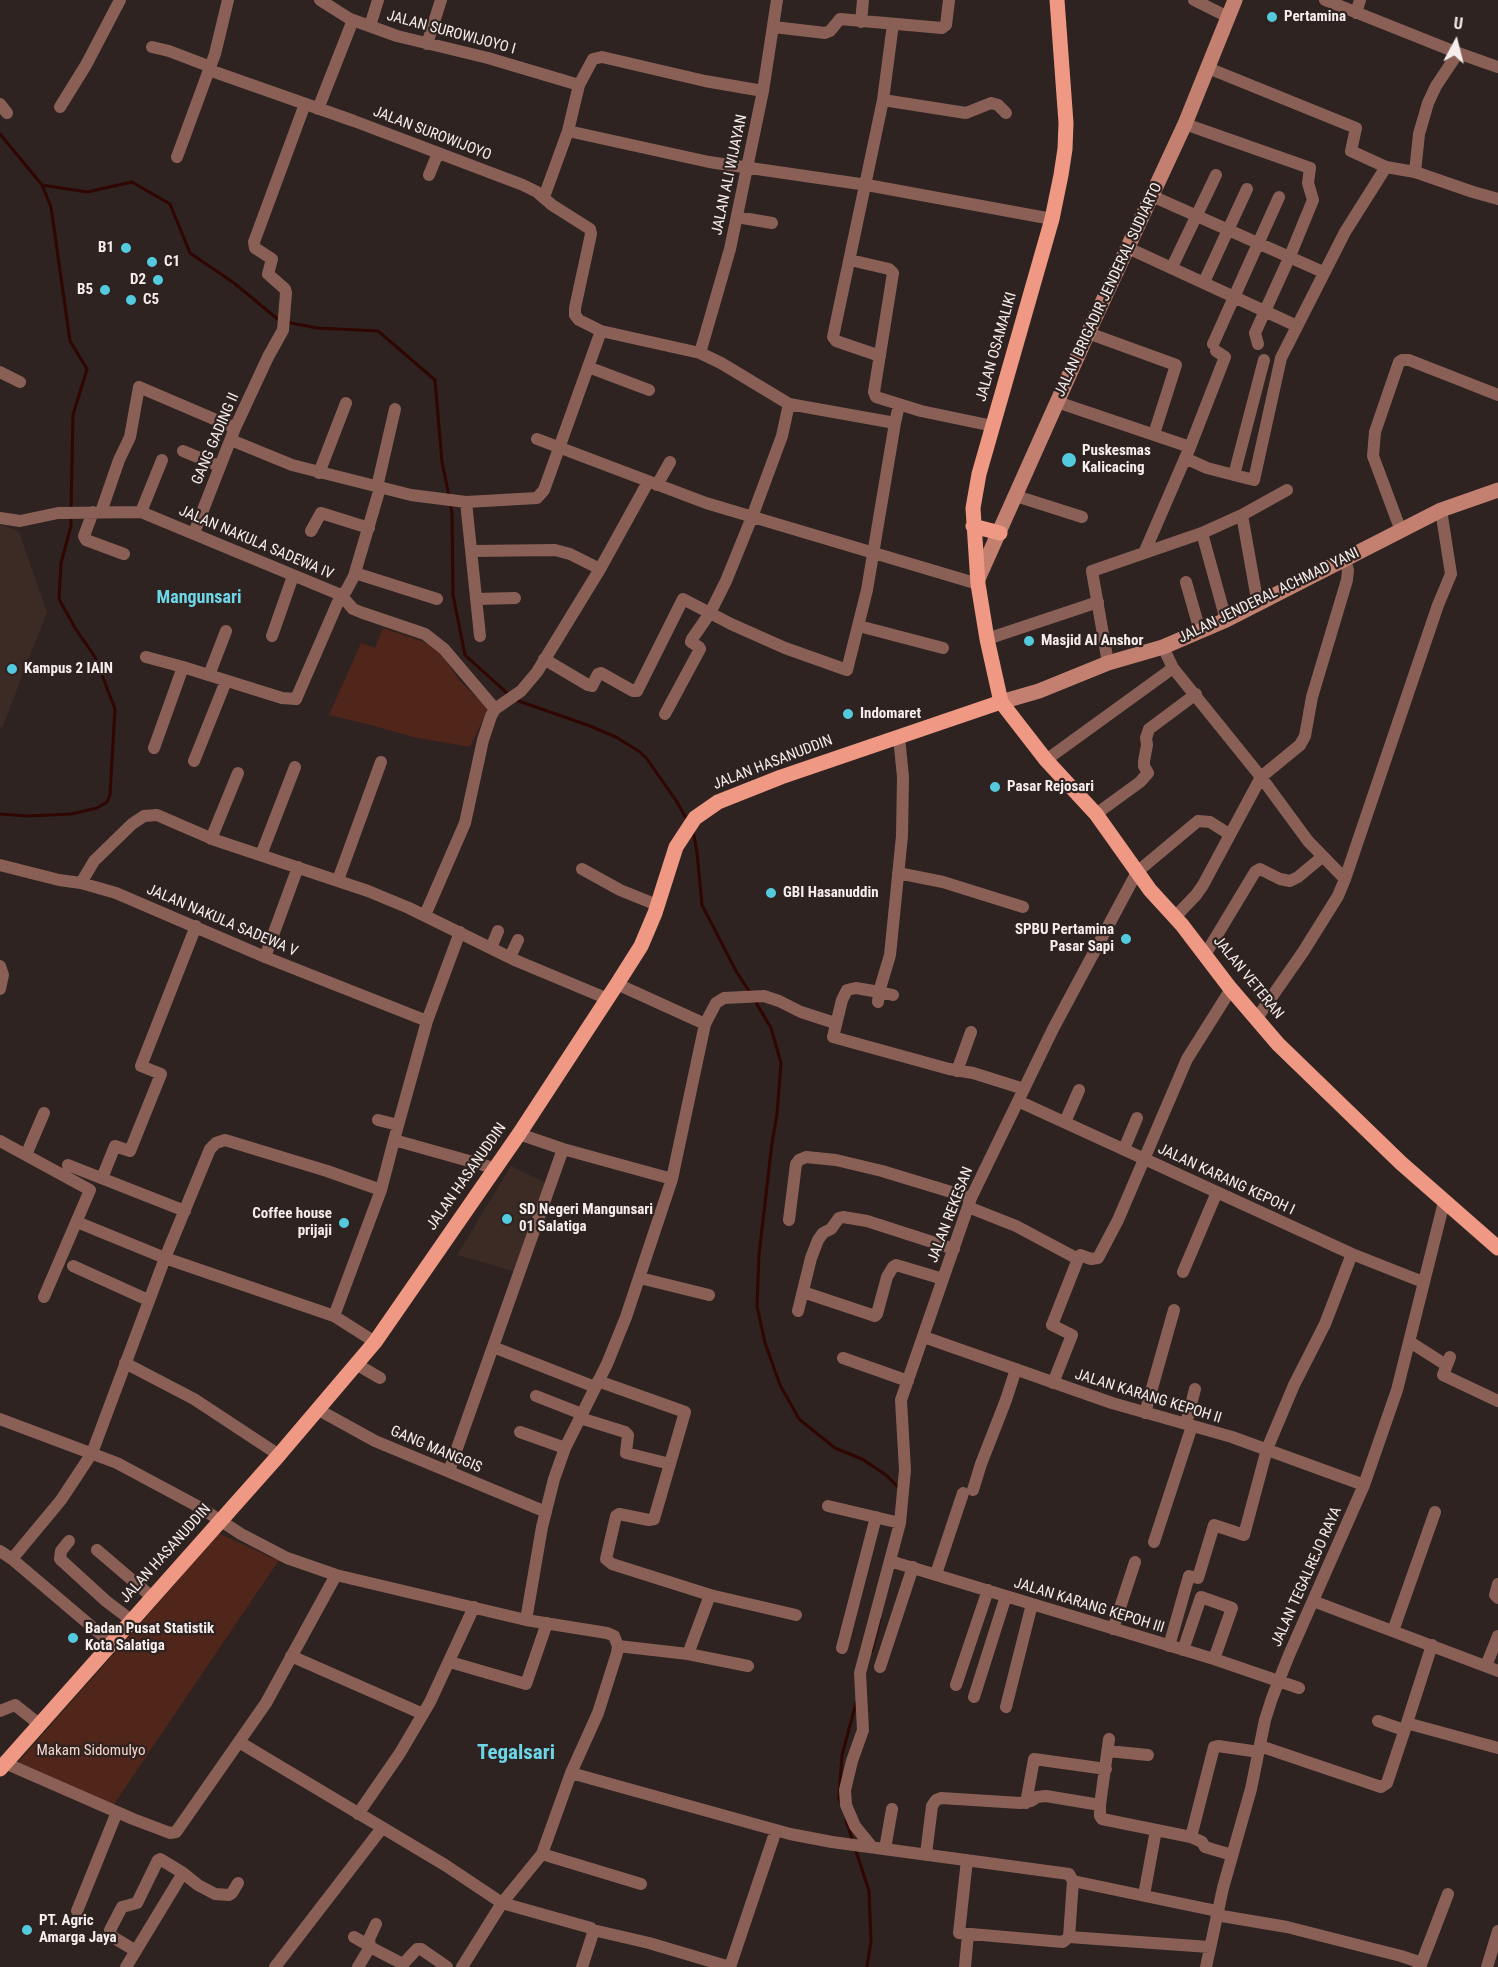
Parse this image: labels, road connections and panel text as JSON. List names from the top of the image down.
{
  "streets": {
    "main road": ["JALAN OSAMALIKI", "JALAN HASANUDDIN", "JALAN VETERAN"],
    "street": [
      "JALAN SUROWIJOYO I",
      "JALAN SUROWIJOYO",
      "JALAN ALI WIJAYAN",
      "JALAN BRIGADIR JENDERAL SUDIARTO",
      "GANG GADING II",
      "JALAN NAKULA SADEWA IV",
      "JALAN JENDERAL ACHMAD YANI",
      "JALAN NAKULA SADEWA V",
      "JALAN KARANG KEPOH I",
      "JALAN REKESAN",
      "JALAN KARANG KEPOH II",
      "GANG MANGGIS",
      "JALAN TEGALREJO RAYA",
      "JALAN KARANG KEPOH III"
    ]
  },
  "crossings": [
    ["JALAN SUROWIJOYO", "GANG GADING II"],
    ["JALAN BRIGADIR JENDERAL SUDIARTO", "JALAN OSAMALIKI"],
    ["JALAN OSAMALIKI", "JALAN JENDERAL ACHMAD YANI"],
    ["JALAN OSAMALIKI", "JALAN HASANUDDIN"],
    ["JALAN OSAMALIKI", "JALAN VETERAN"],
    ["GANG GADING II", "JALAN NAKULA SADEWA IV"],
    ["JALAN JENDERAL ACHMAD YANI", "JALAN HASANUDDIN"],
    ["JALAN JENDERAL ACHMAD YANI", "JALAN VETERAN"],
    ["JALAN HASANUDDIN", "JALAN VETERAN"],
    ["JALAN HASANUDDIN", "GANG MANGGIS"],
    ["JALAN VETERAN", "JALAN REKESAN"],
    ["JALAN VETERAN", "JALAN TEGALREJO RAYA"],
    ["JALAN KARANG KEPOH I", "JALAN REKESAN"],
    ["JALAN KARANG KEPOH I", "JALAN TEGALREJO RAYA"],
    ["JALAN REKESAN", "JALAN KARANG KEPOH II"],
    ["JALAN REKESAN", "JALAN KARANG KEPOH III"],
    ["JALAN KARANG KEPOH II", "JALAN TEGALREJO RAYA"],
    ["JALAN TEGALREJO RAYA", "JALAN KARANG KEPOH III"]
  ],
  "districts": ["Mangunsari", "Tegalsari"],
  "parks": ["Makam Sidomulyo"],
  "places": [
    "Pertamina",
    "B1",
    "C1",
    "D2",
    "B5",
    "C5",
    "Puskesmas Kalicacing",
    "Masjid Al Anshor",
    "Kampus 2 IAIN",
    "Indomaret",
    "Pasar Rejosari",
    "GBI Hasanuddin",
    "SPBU Pertamina Pasar Sapi",
    "SD Negeri Mangunsari 01 Salatiga",
    "Coffee house prijaji",
    "Badan Pusat Statistik Kota Salatiga",
    "PT. Agric Amarga Jaya"
  ],
  "north": "top"
}
